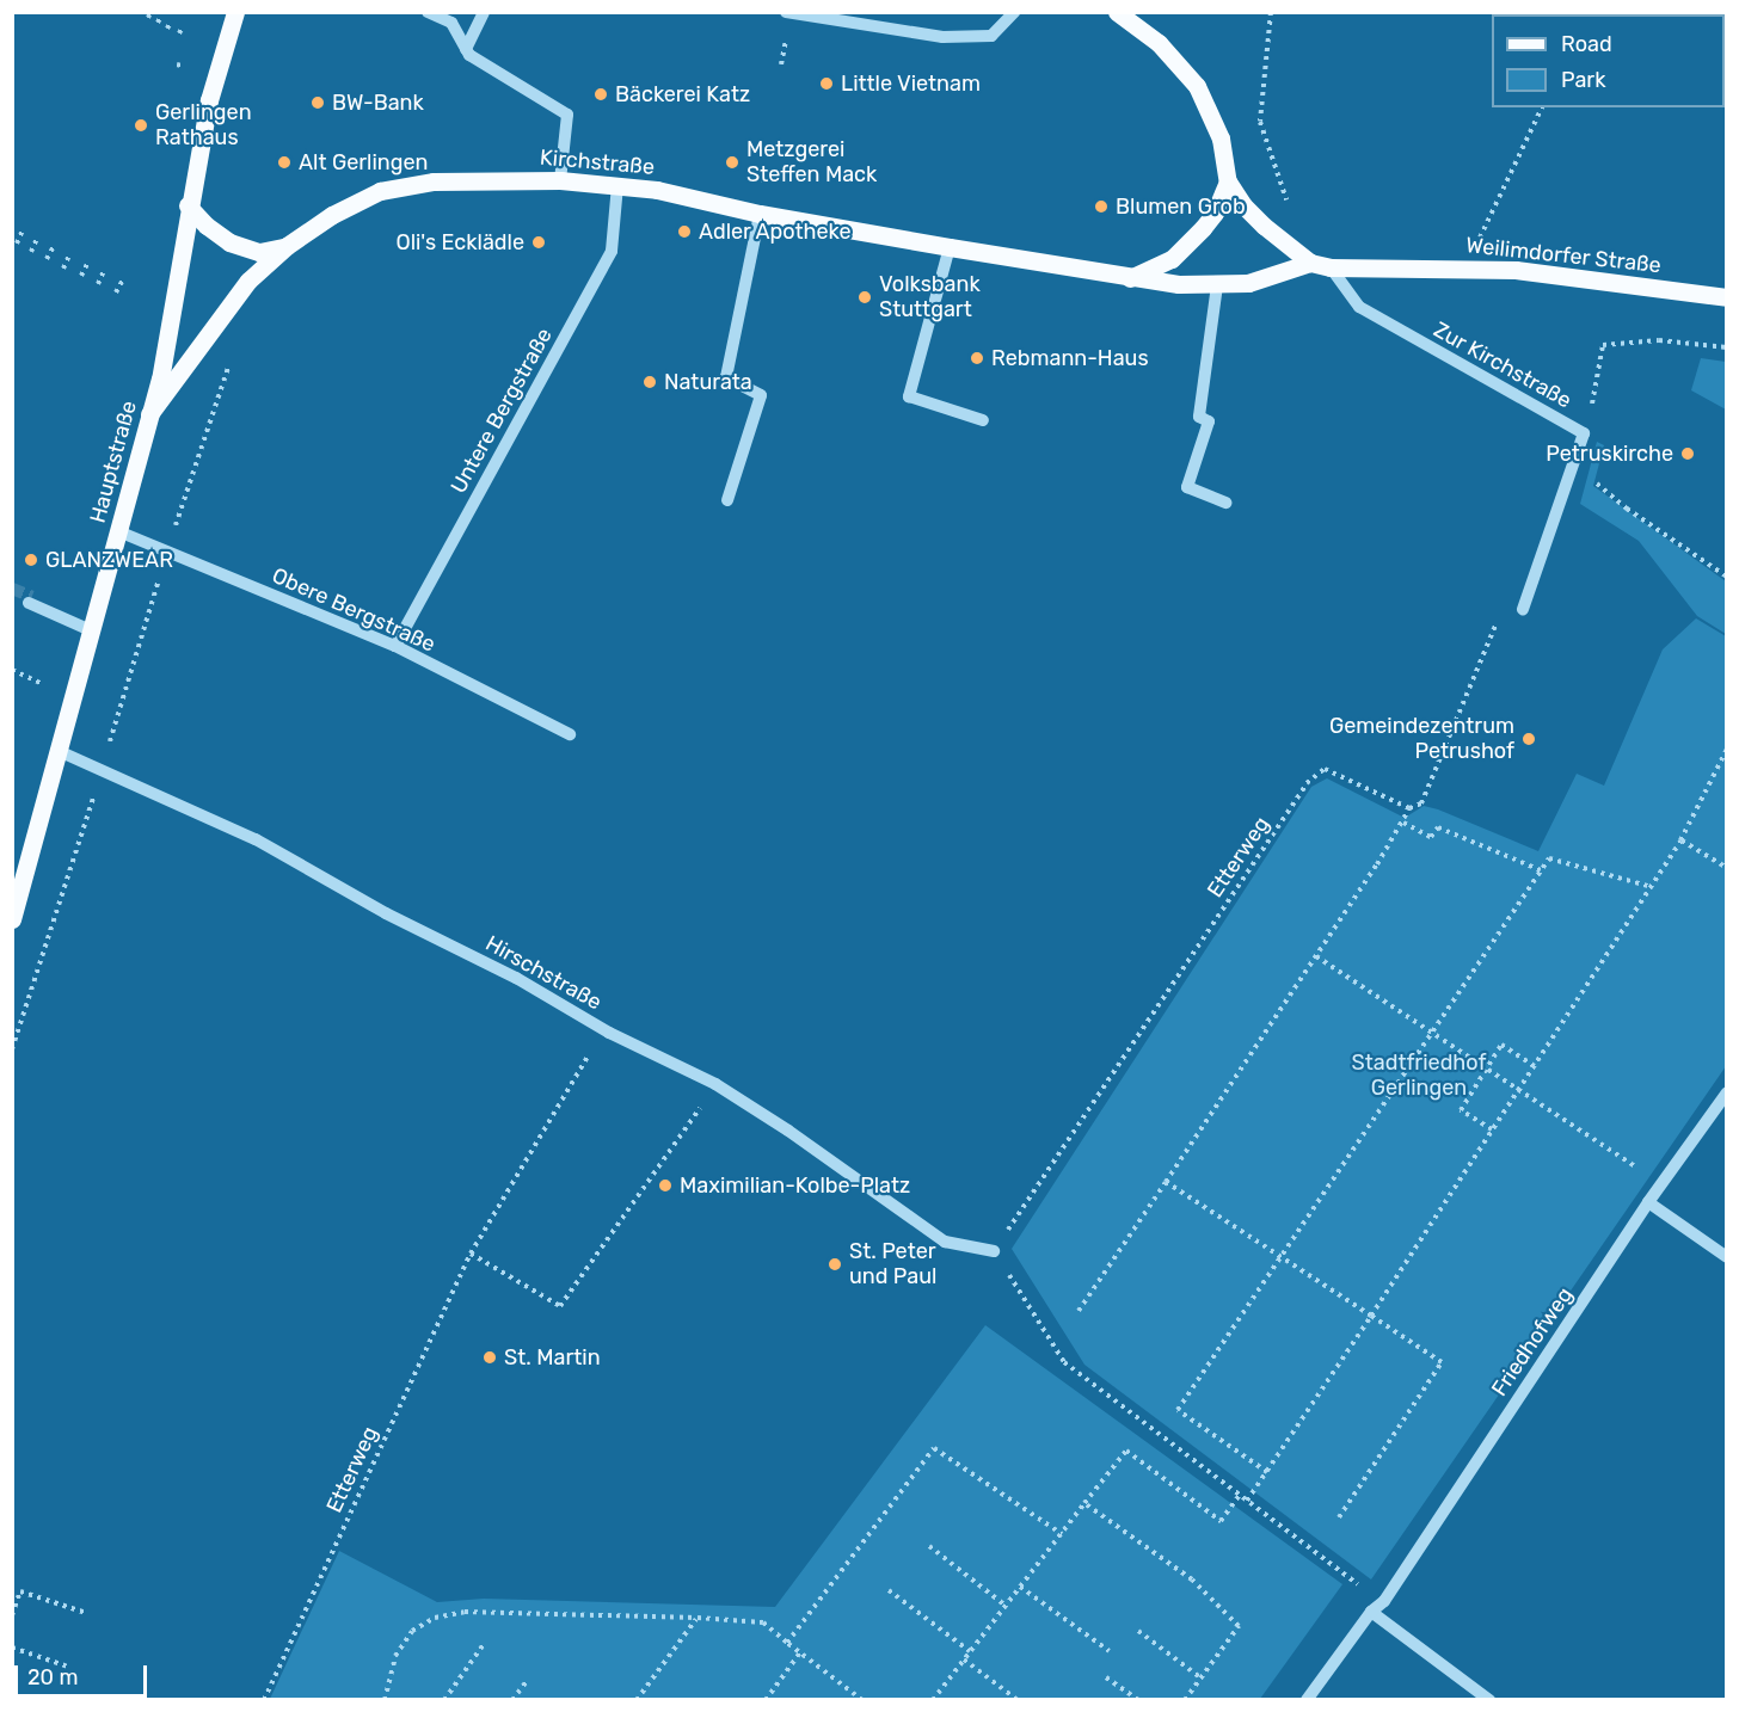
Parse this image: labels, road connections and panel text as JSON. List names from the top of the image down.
{
  "streets": {
    "main road": ["Kirchstraße", "Weilimdorfer Straße", "Hauptstraße"],
    "street": [
      "Zur Kirchstraße",
      "Untere Bergstraße",
      "Obere Bergstraße",
      "Hirschstraße",
      "Friedhofweg"
    ],
    "path": ["Etterweg"]
  },
  "crossings": [
    ["Kirchstraße", "Weilimdorfer Straße"],
    ["Kirchstraße", "Untere Bergstraße"],
    ["Kirchstraße", "Hauptstraße"],
    ["Weilimdorfer Straße", "Zur Kirchstraße"],
    ["Untere Bergstraße", "Obere Bergstraße"],
    ["Hauptstraße", "Obere Bergstraße"],
    ["Hauptstraße", "Hirschstraße"],
    ["Etterweg", "Hirschstraße"]
  ],
  "parks": ["Stadtfriedhof Gerlingen"],
  "places": [
    "Little Vietnam",
    "Bäckerei Katz",
    "BW-Bank",
    "Gerlingen Rathaus",
    "Alt Gerlingen",
    "Metzgerei Steffen Mack",
    "Blumen Grob",
    "Adler Apotheke",
    "Oli's Ecklädle",
    "Volksbank Stuttgart",
    "Rebmann-Haus",
    "Naturata",
    "Petruskirche",
    "GLANZWEAR",
    "Gemeindezentrum Petrushof",
    "Maximilian-Kolbe-Platz",
    "St. Peter und Paul",
    "St. Martin"
  ],
  "legend": ["Road", "Park"],
  "scale_bar": "20 m"
}
